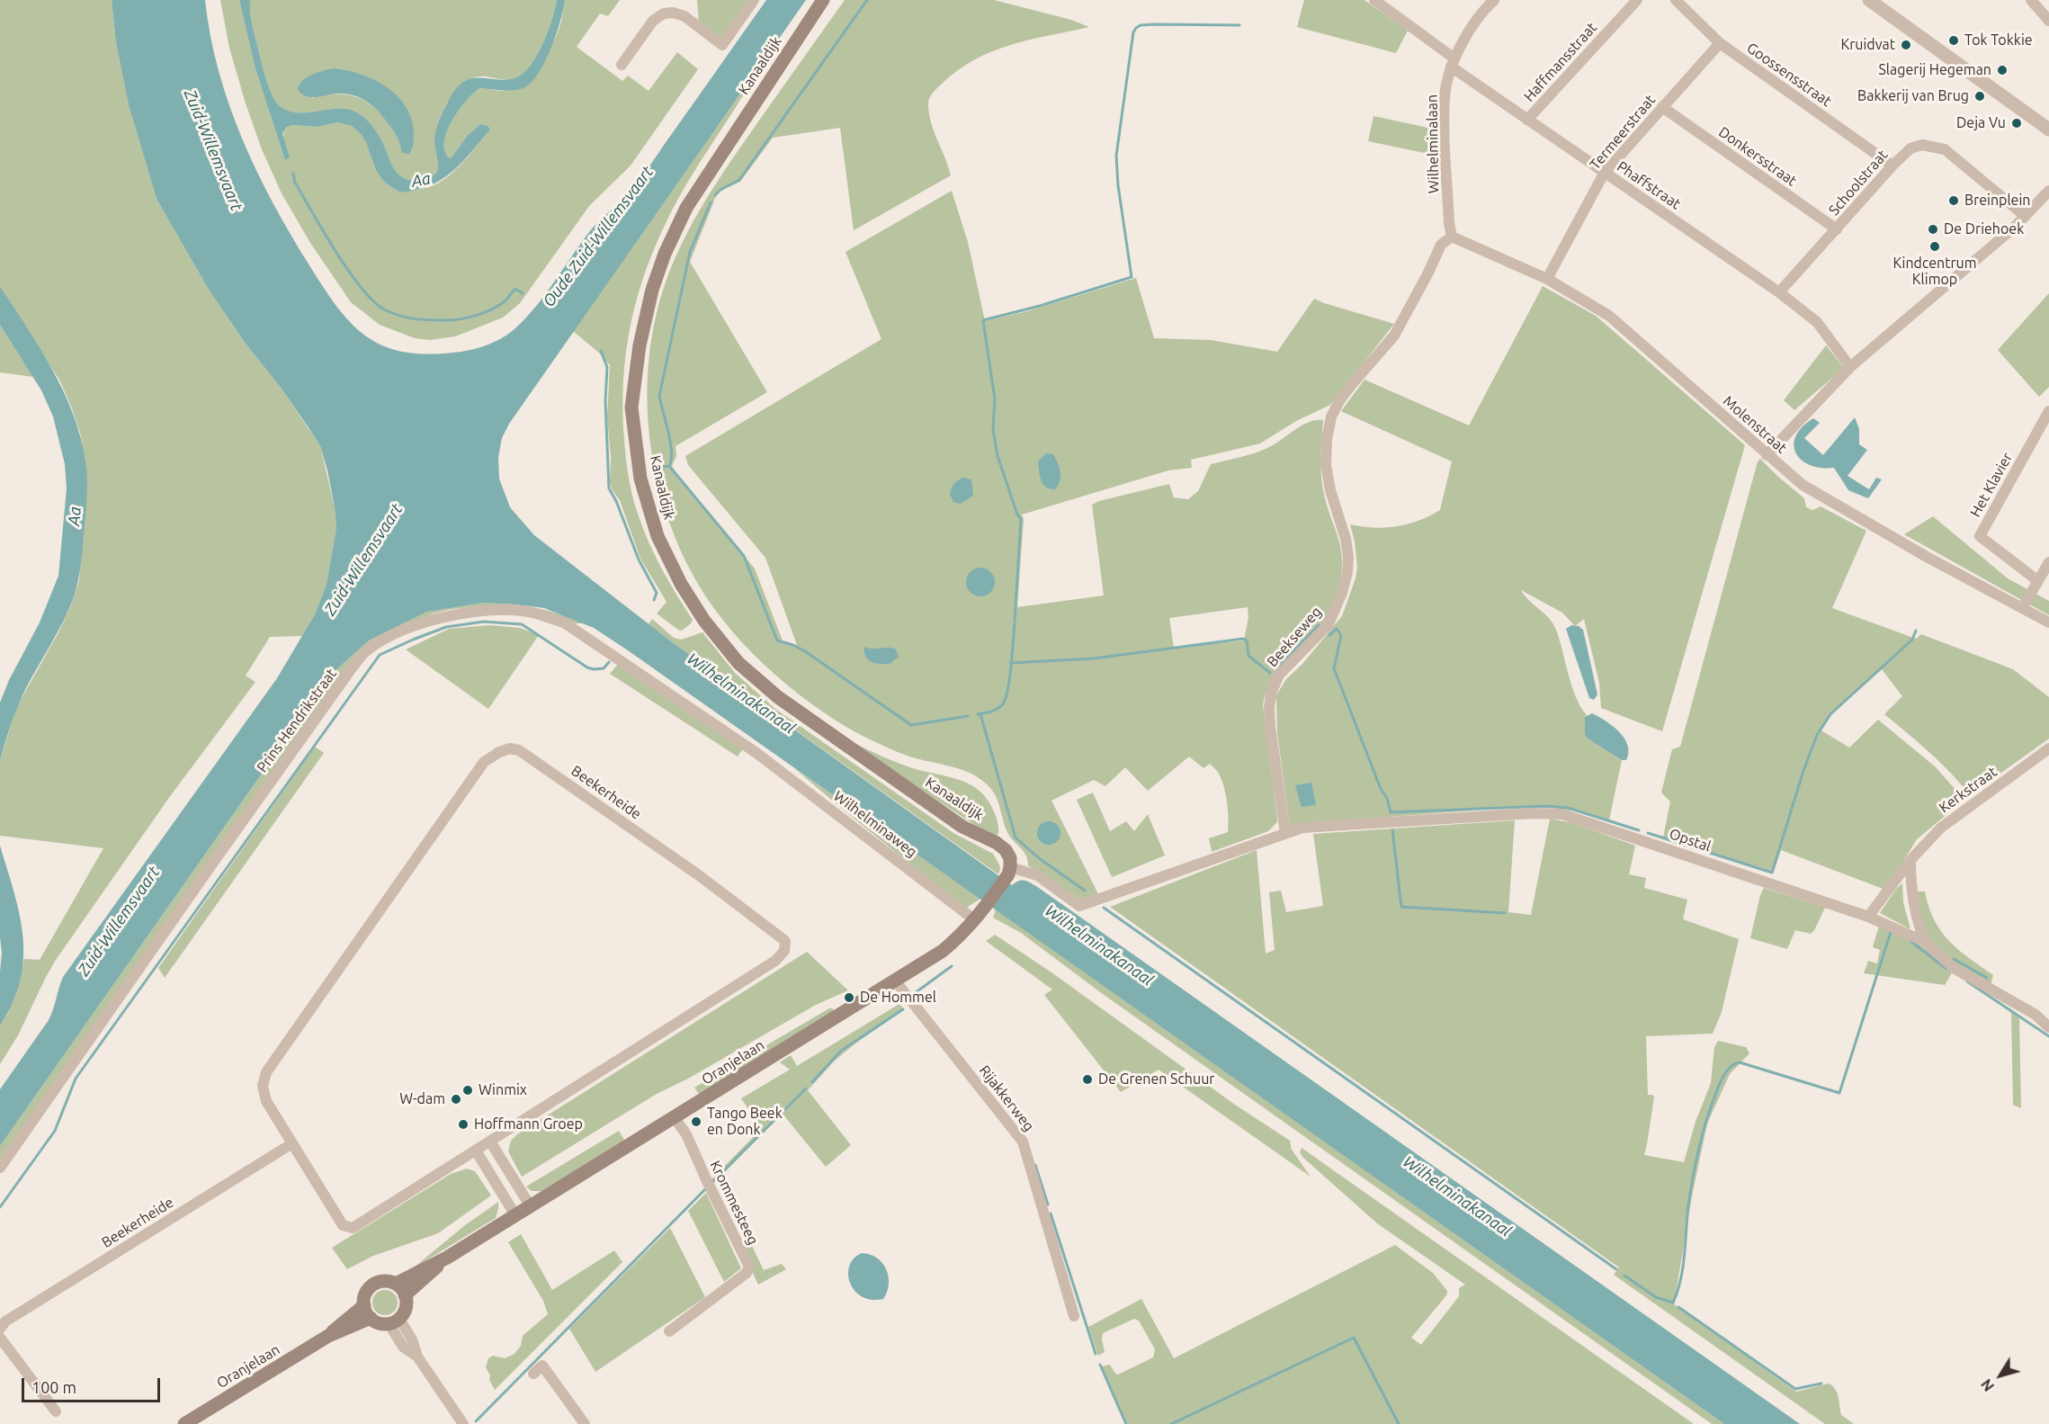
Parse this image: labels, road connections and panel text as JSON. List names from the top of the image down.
{
  "streets": {
    "main road": ["Kanaaldijk", "Oranjelaan"],
    "street": [
      "Haffmansstraat",
      "Goossensstraat",
      "Termeerstraat",
      "Wilhelminalaan",
      "Donkersstraat",
      "Schoolstraat",
      "Phaffstraat",
      "Molenstraat",
      "Het Klavier",
      "Beekseweg",
      "Prins Hendrikstraat",
      "Kerkstraat",
      "Beekerheide",
      "Wilhelminaweg",
      "Opstal",
      "Rijakkerweg",
      "Krommesteeg"
    ]
  },
  "crossings": [
    ["Haffmansstraat", "Phaffstraat"],
    ["Kanaaldijk", "Oranjelaan"],
    ["Goossensstraat", "Termeerstraat"],
    ["Goossensstraat", "Schoolstraat"],
    ["Termeerstraat", "Donkersstraat"],
    ["Termeerstraat", "Phaffstraat"],
    ["Termeerstraat", "Molenstraat"],
    ["Wilhelminalaan", "Phaffstraat"],
    ["Wilhelminalaan", "Molenstraat"],
    ["Wilhelminalaan", "Beekseweg"],
    ["Donkersstraat", "Schoolstraat"],
    ["Schoolstraat", "Phaffstraat"],
    ["Molenstraat", "Beekseweg"],
    ["Beekseweg", "Opstal"],
    ["Prins Hendrikstraat", "Wilhelminaweg"],
    ["Kerkstraat", "Opstal"],
    ["Wilhelminaweg", "Oranjelaan"],
    ["Oranjelaan", "Rijakkerweg"],
    ["Oranjelaan", "Krommesteeg"]
  ],
  "water": [
    "Zuid-Willemsvaart",
    "Aa",
    "Oude Zuid-Willemsvaart",
    "Wilhelminakanaal"
  ],
  "places": [
    "Tok Tokkie",
    "Kruidvat",
    "Slagerij Hegeman",
    "Bakkerij van Brug",
    "Deja Vu",
    "Breinplein",
    "De Driehoek",
    "Kindcentrum Klimop",
    "De Hommel",
    "De Grenen Schuur",
    "Winmix",
    "W-dam",
    "Tango Beek en Donk",
    "Hoffmann Groep"
  ],
  "scale_bar": "100 m",
  "north": "bottom left"
}
